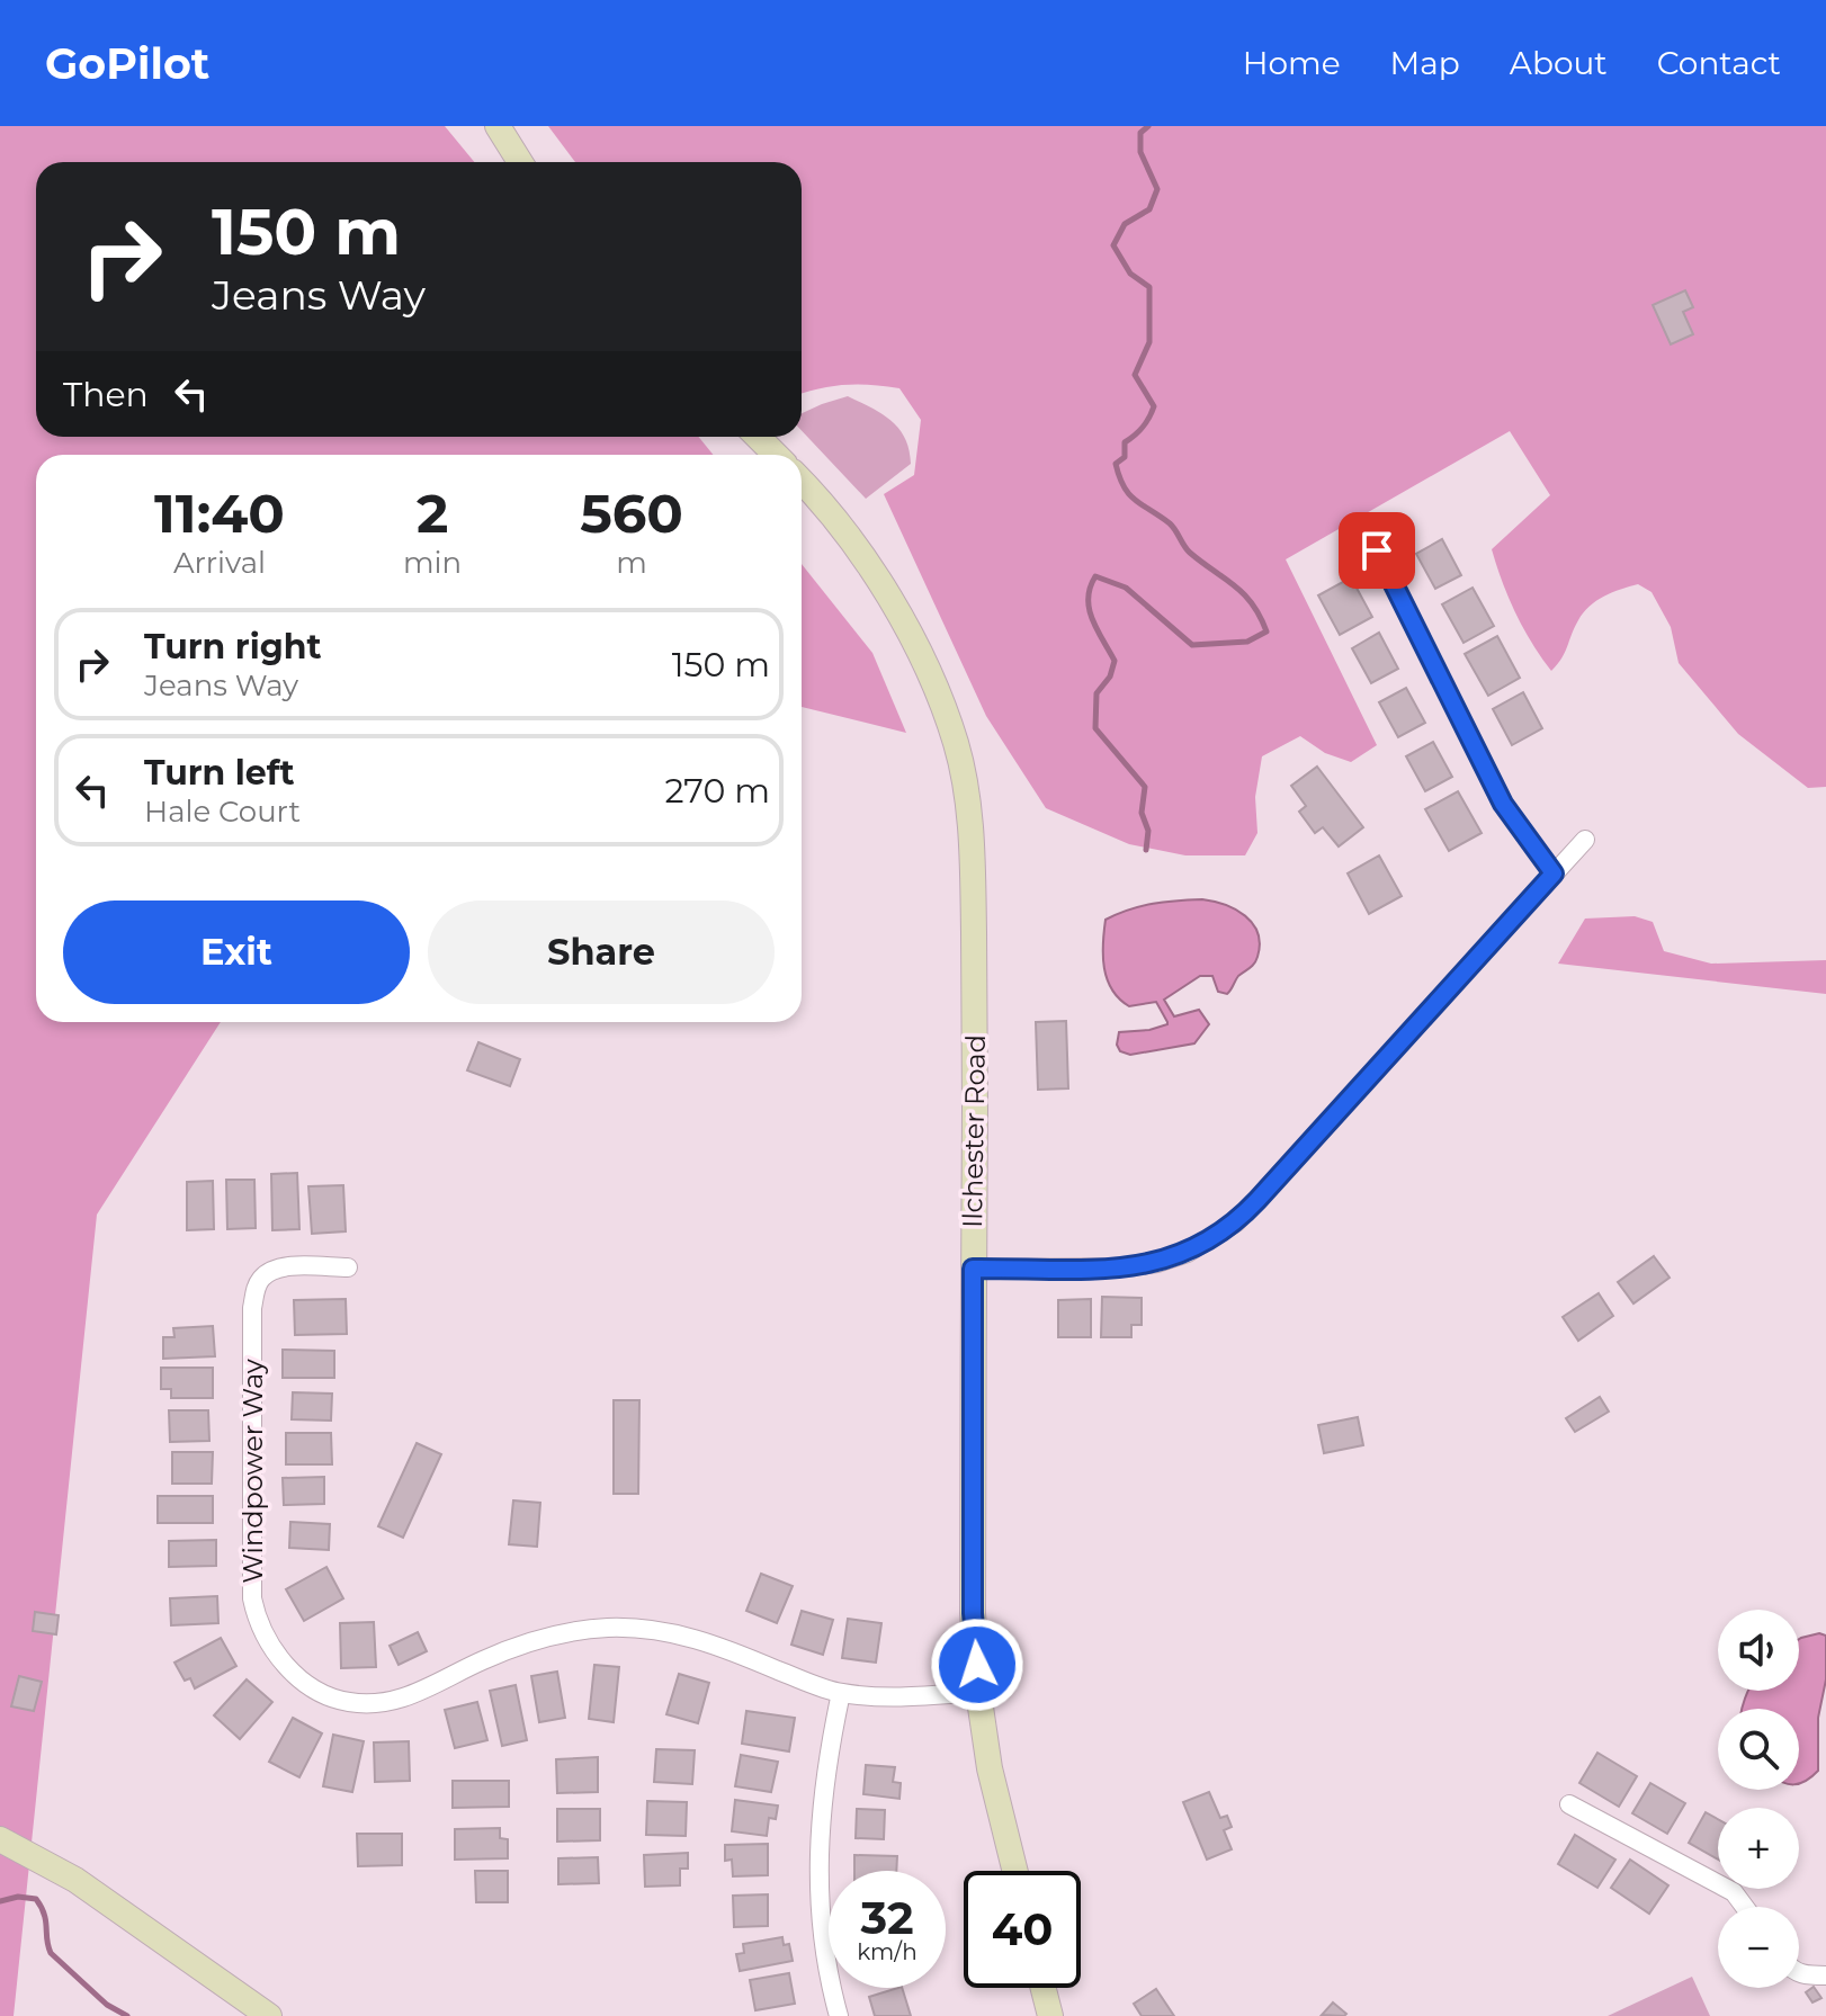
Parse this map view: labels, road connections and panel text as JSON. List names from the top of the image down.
{
  "streets": {
    "street": ["Ilchester Road", "Windpower Way"]
  },
  "crossings": [
    ["Ilchester Road", "Windpower Way"]
  ],
  "page": {
    "header": "GoPilot",
    "nav": [
      "Home",
      "Map",
      "About",
      "Contact"
    ],
    "turn": ["150 m", "Jeans Way"],
    "then": "Then",
    "eta": [
      "11:40",
      "Arrival",
      "2",
      "min",
      "560",
      "m"
    ],
    "list": [
      {
        "name": "Turn right",
        "note": "Jeans Way",
        "value": "150 m"
      },
      {
        "name": "Turn left",
        "note": "Hale Court",
        "value": "270 m"
      }
    ],
    "buttons": ["Exit", "Share"],
    "map_buttons": ["+", "−"],
    "speed": "32 km/h",
    "limit": "40"
  }
}
